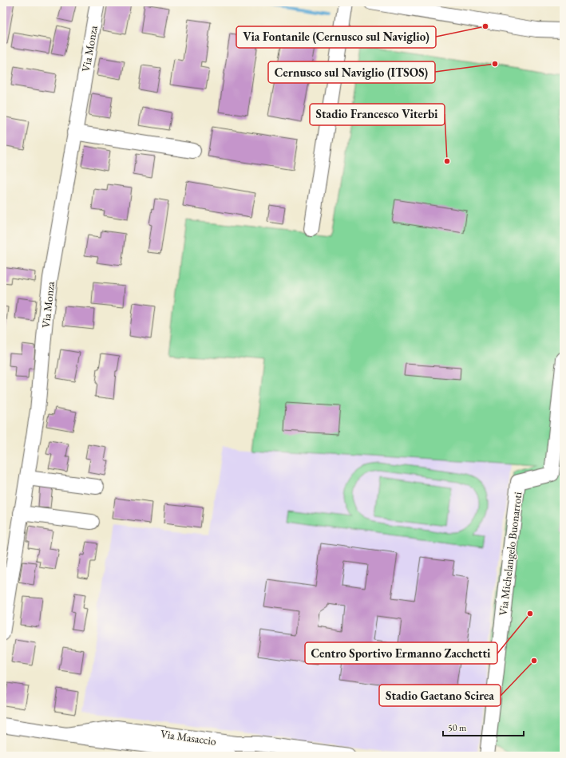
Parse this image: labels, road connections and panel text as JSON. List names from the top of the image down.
{
  "streets": {
    "street": ["Via Monza", "Via Michelangelo Buonarroti", "Via Masaccio"]
  },
  "places": [
    "Via Fontanile (Cernusco sul Naviglio)",
    "Cernusco sul Naviglio (ITSOS)",
    "Stadio Francesco Viterbi",
    "Centro Sportivo Ermanno Zacchetti",
    "Stadio Gaetano Scirea"
  ],
  "scale_bar": "50 m"
}
